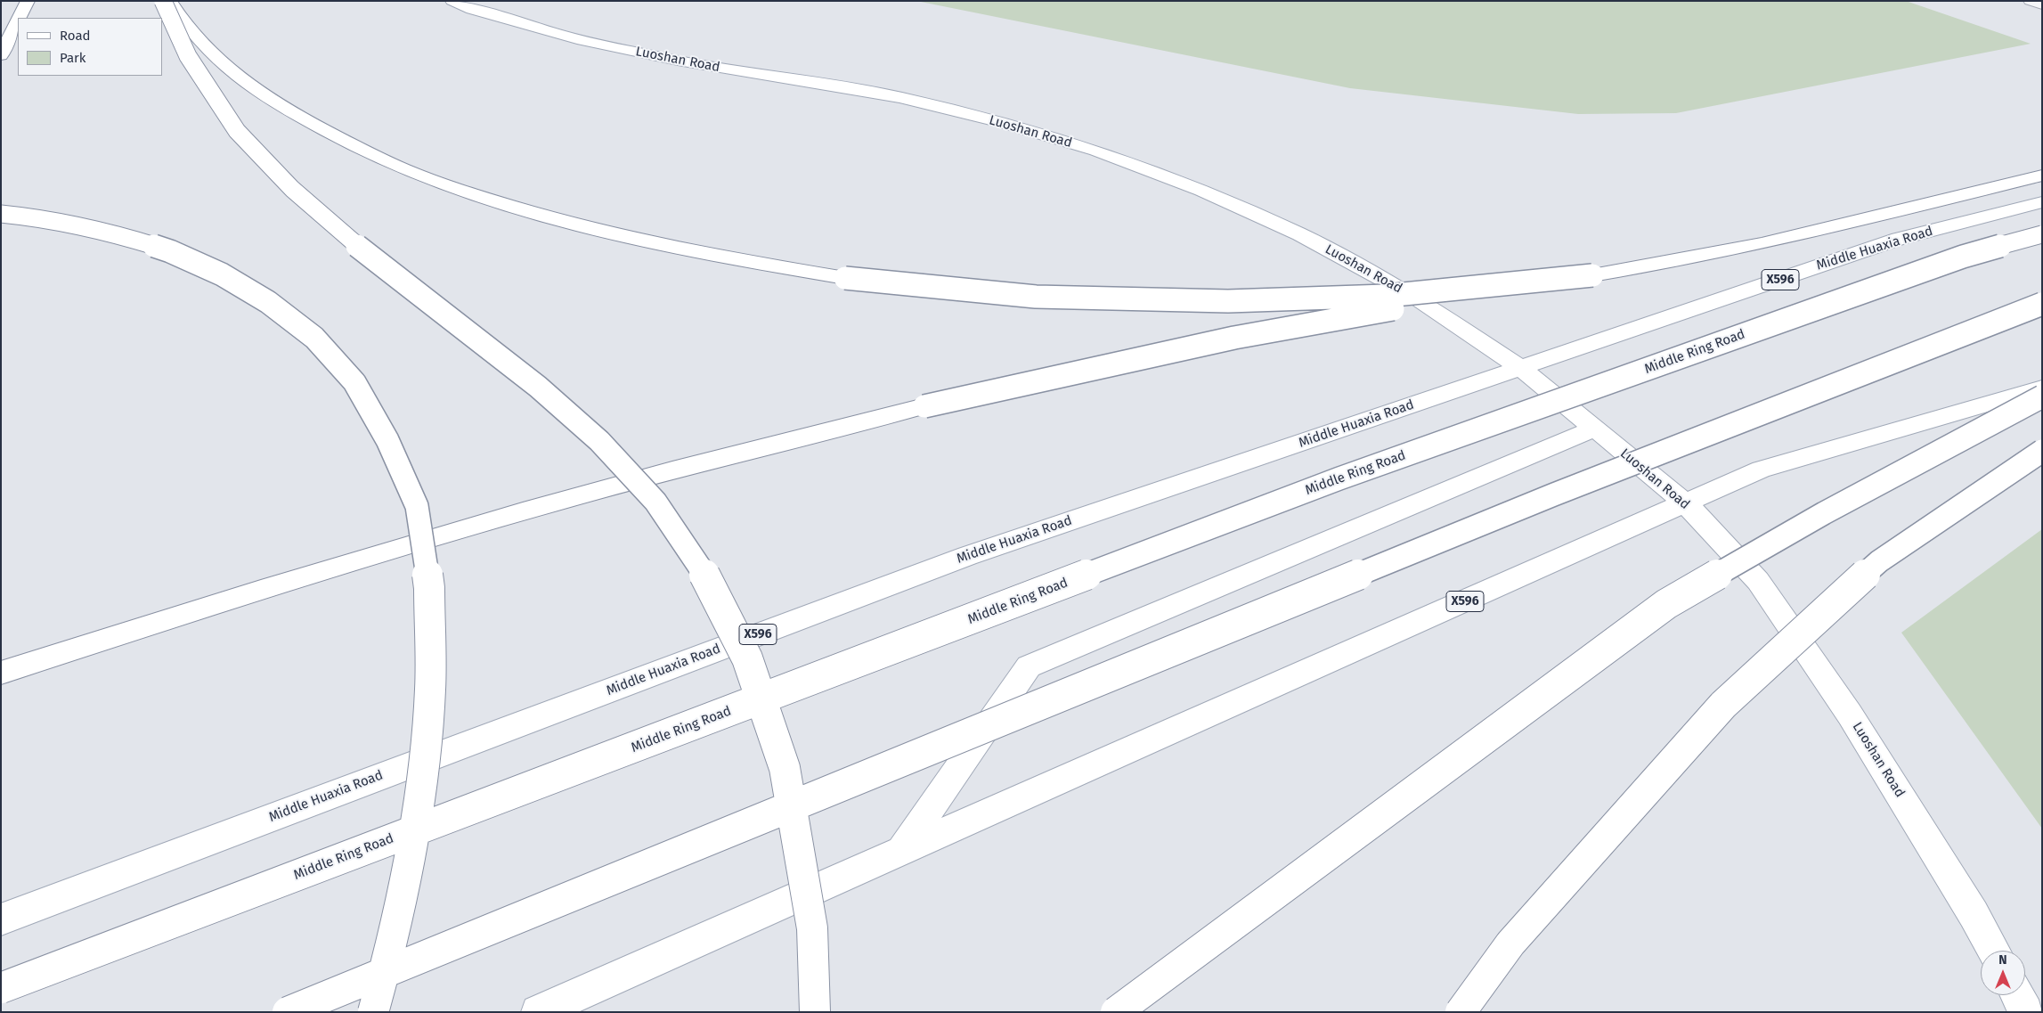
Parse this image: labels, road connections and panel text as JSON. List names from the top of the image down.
{
  "streets": {
    "main road": [
      "Luoshan Road",
      "Middle Huaxia Road",
      "X596",
      "Middle Ring Road"
    ]
  },
  "crossings": [
    ["Luoshan Road", "Middle Huaxia Road"],
    ["Luoshan Road", "X596"]
  ],
  "legend": ["Road", "Park"],
  "north": "top"
}
